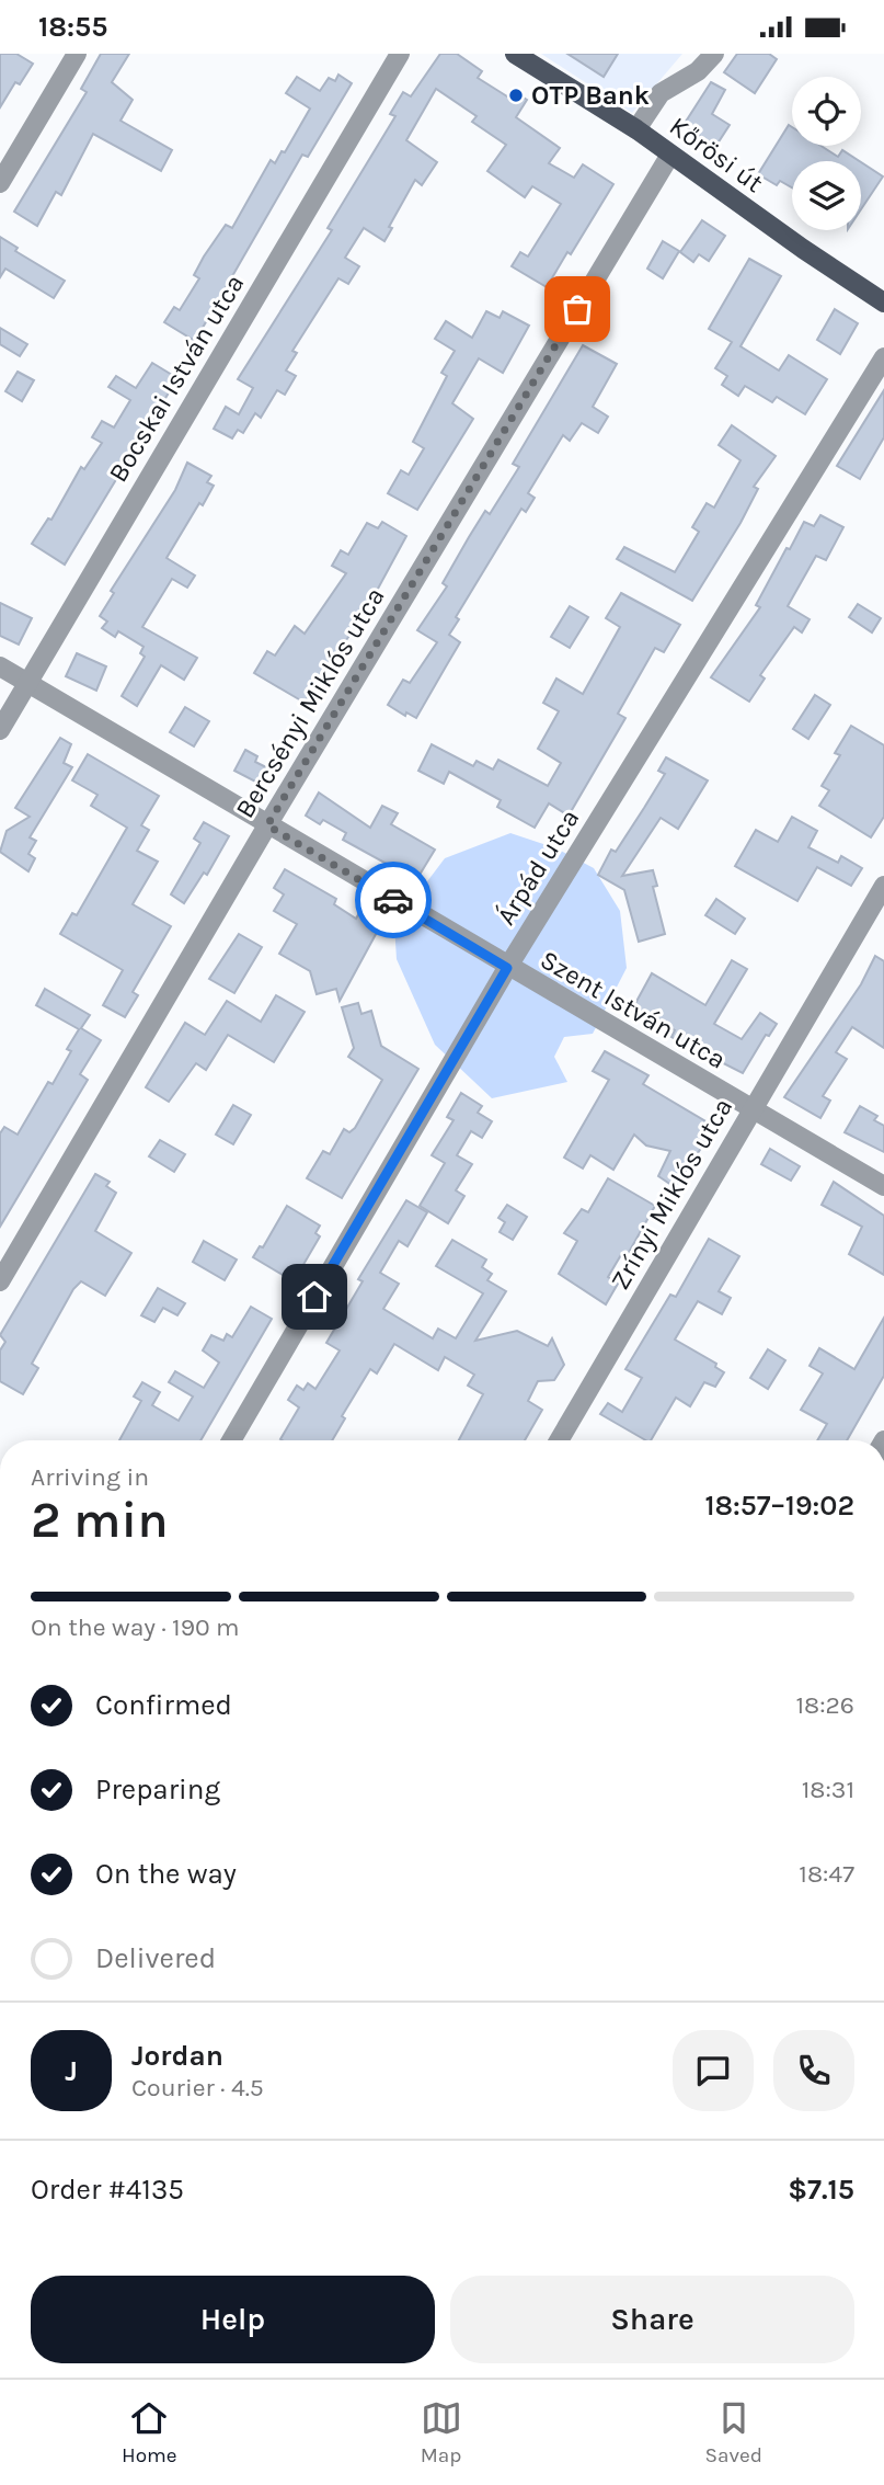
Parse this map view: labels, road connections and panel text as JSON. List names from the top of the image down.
{
  "streets": {
    "main road": ["Kőrösi út"],
    "street": [
      "Bocskai István utca",
      "Bercsényi Miklós utca",
      "Árpád utca",
      "Szent István utca",
      "Zrínyi Miklós utca"
    ]
  },
  "crossings": [
    ["Kőrösi út", "Bercsényi Miklós utca"],
    ["Bocskai István utca", "Szent István utca"],
    ["Bercsényi Miklós utca", "Szent István utca"],
    ["Árpád utca", "Szent István utca"],
    ["Szent István utca", "Zrínyi Miklós utca"]
  ],
  "places": ["OTP Bank"],
  "page": {
    "status": "18:55",
    "heading": ["2 min", "Arriving in", "18:57–19:02"],
    "panel": [
      "Jordan",
      "Courier · 4.5",
      "Order #4135",
      "$7.15"
    ],
    "bar": "On the way · 190 m",
    "list": [
      ["Confirmed", "18:26"],
      ["Preparing", "18:31"],
      ["On the way", "18:47"],
      "Delivered"
    ],
    "round": "J",
    "buttons": ["Help", "Share"],
    "tabs": ["Home", "Map", "Saved"]
  }
}
